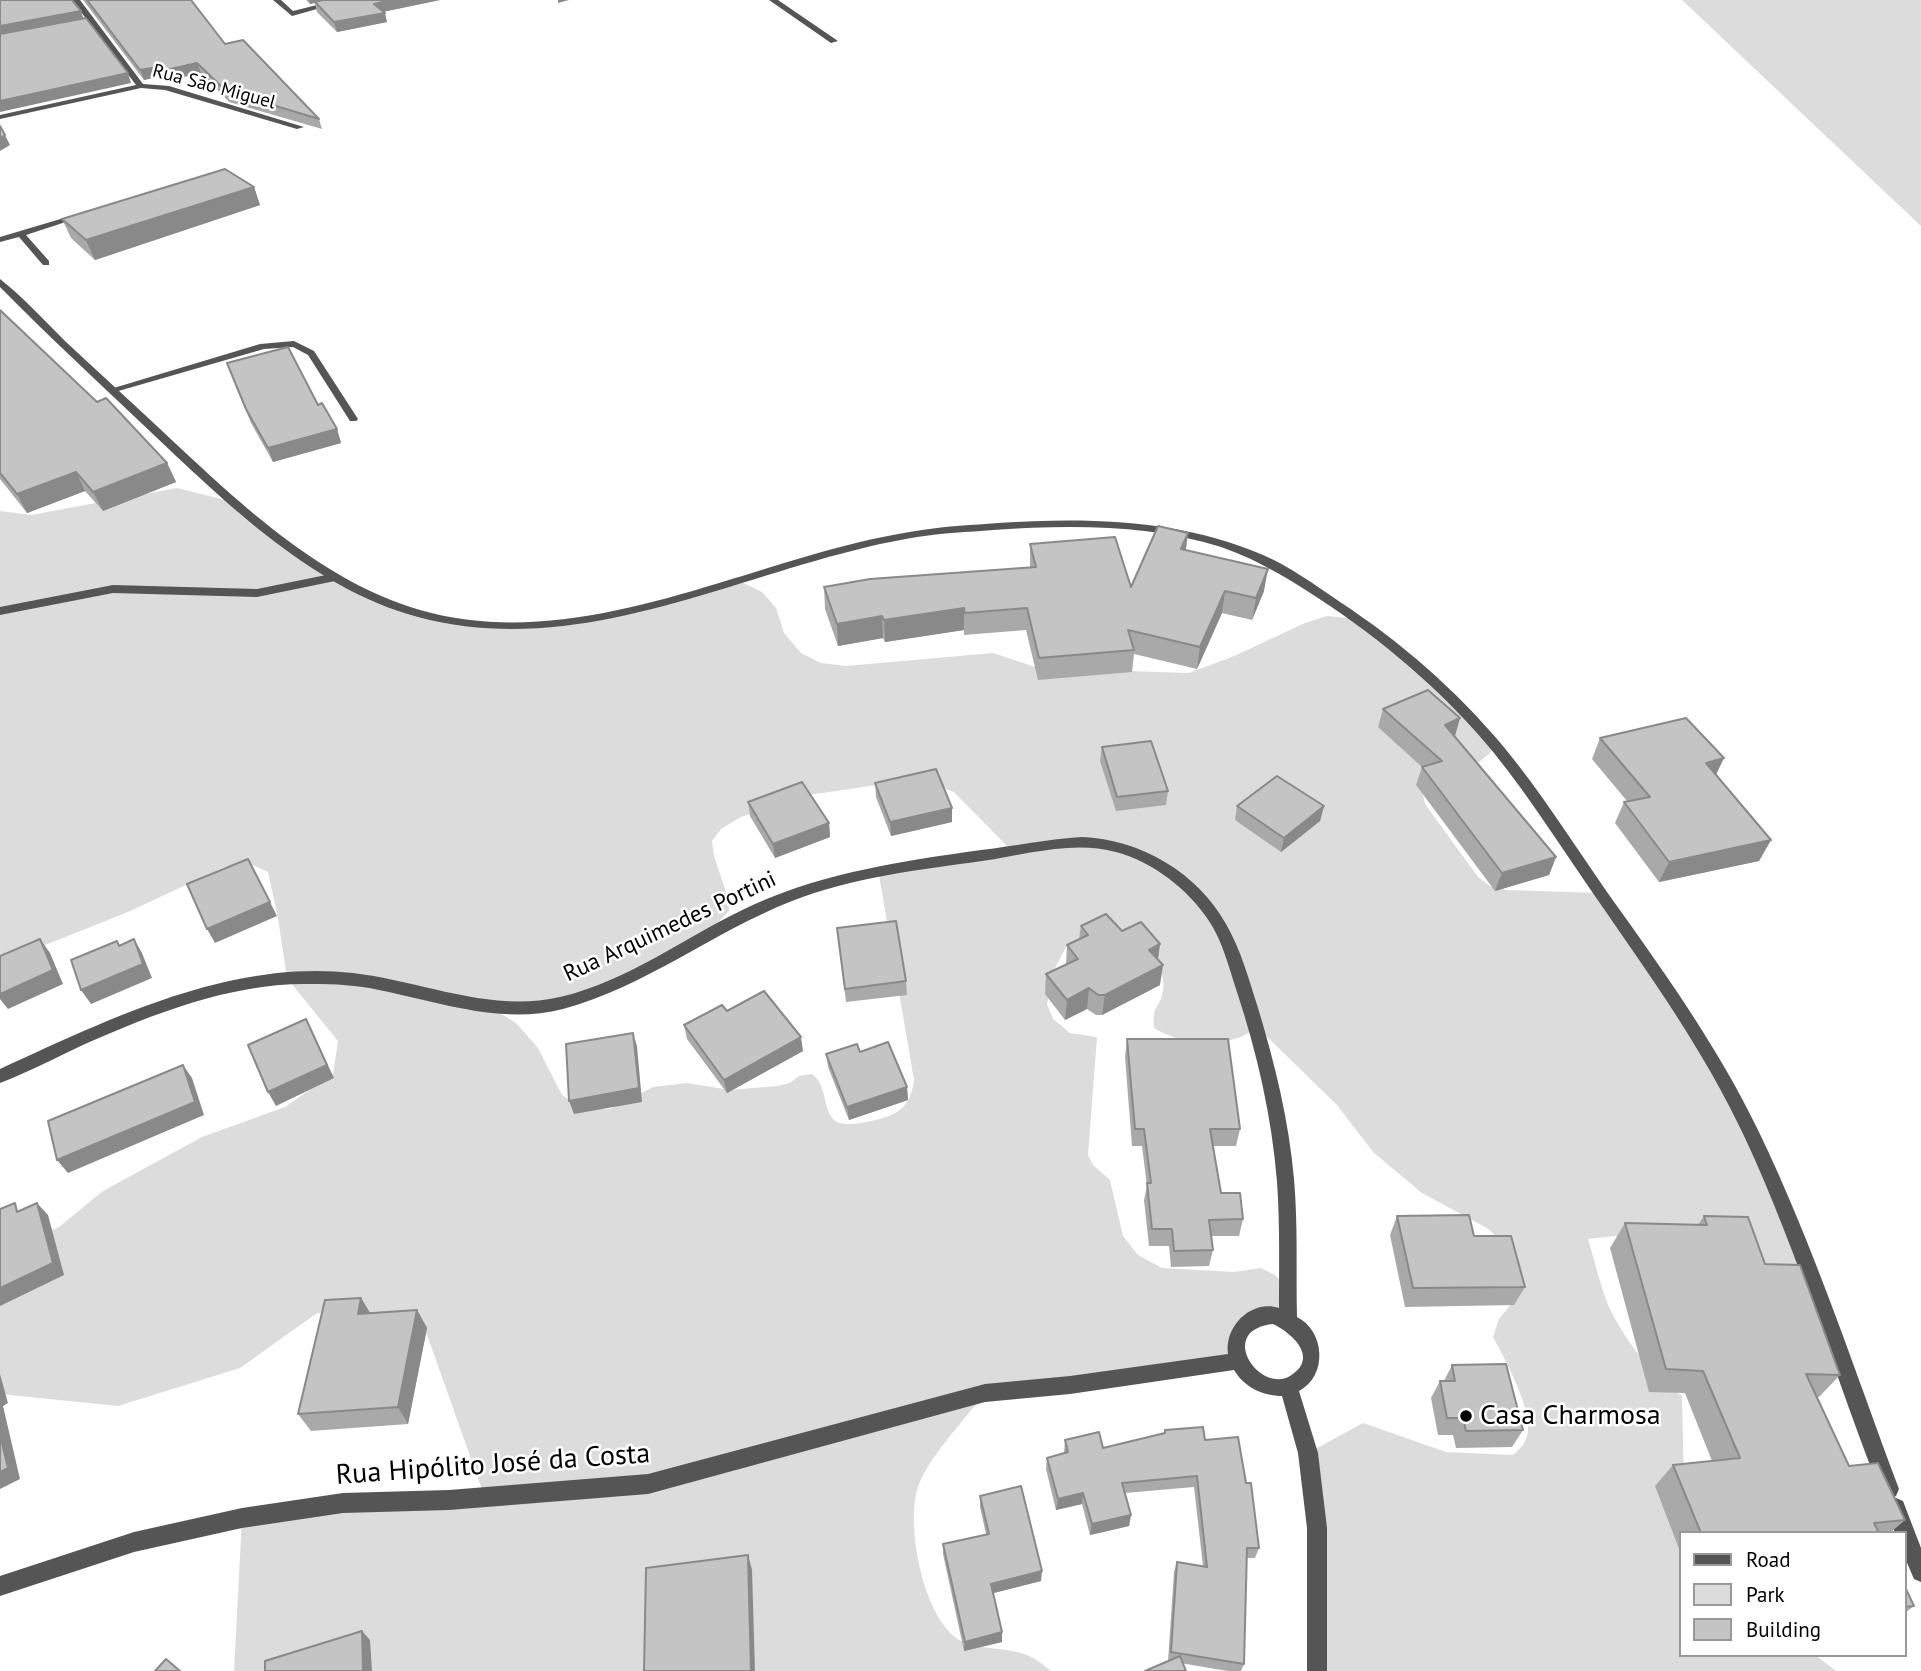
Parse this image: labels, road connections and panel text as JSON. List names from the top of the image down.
{
  "streets": {
    "street": ["Rua São Miguel", "Rua Arquimedes Portini", "Rua Hipólito José da Costa"]
  },
  "crossings": [
    ["Rua Arquimedes Portini", "Rua Hipólito José da Costa"]
  ],
  "places": ["Casa Charmosa"],
  "legend": ["Road", "Park", "Building"]
}
